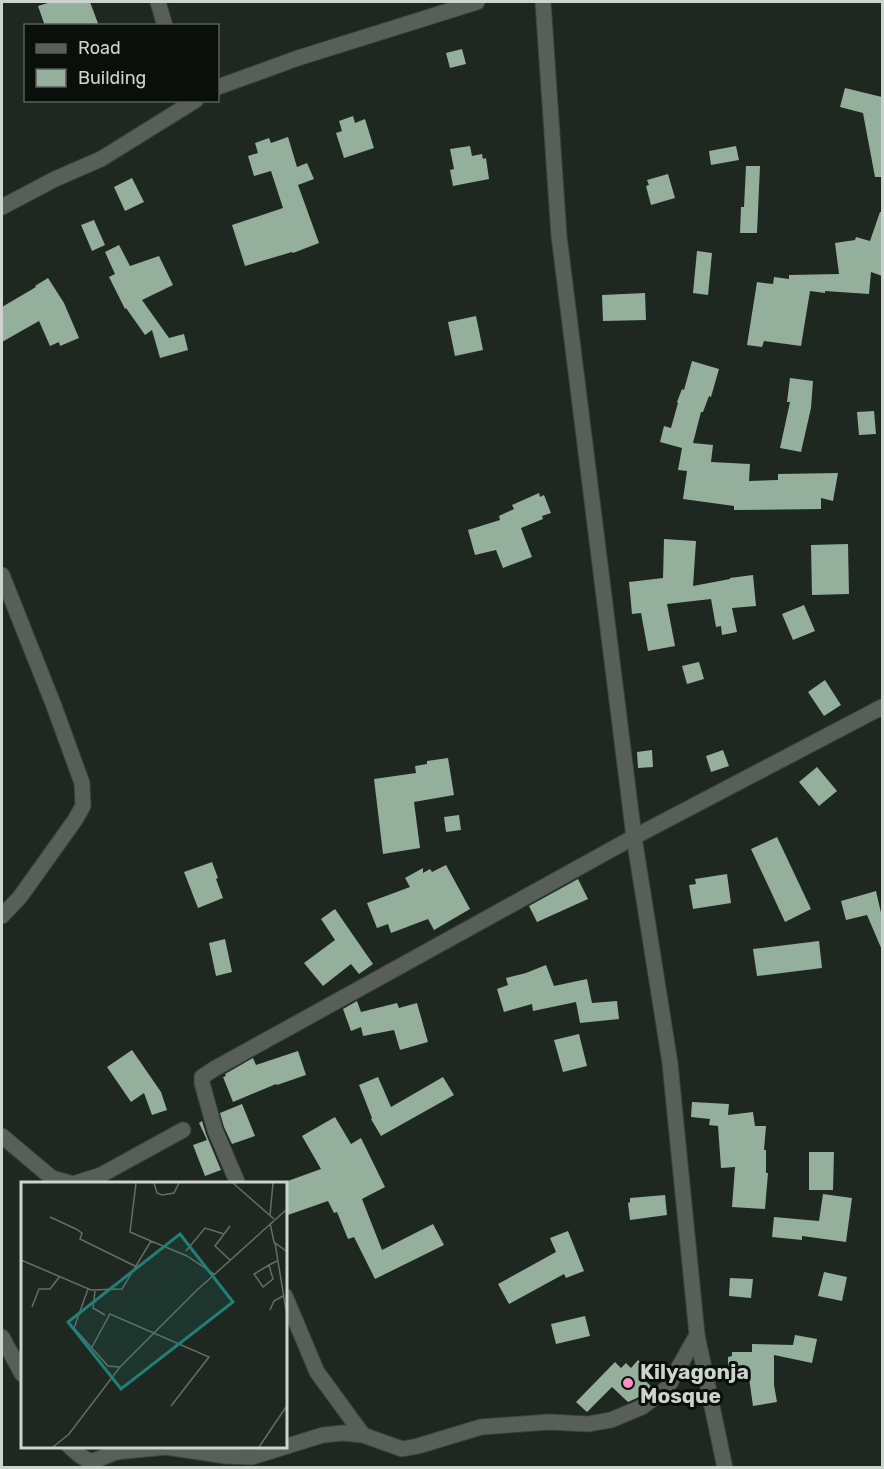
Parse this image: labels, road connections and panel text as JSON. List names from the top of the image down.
{
  "places": ["Kilyagonja Mosque"],
  "legend": ["Road", "Building"]
}
